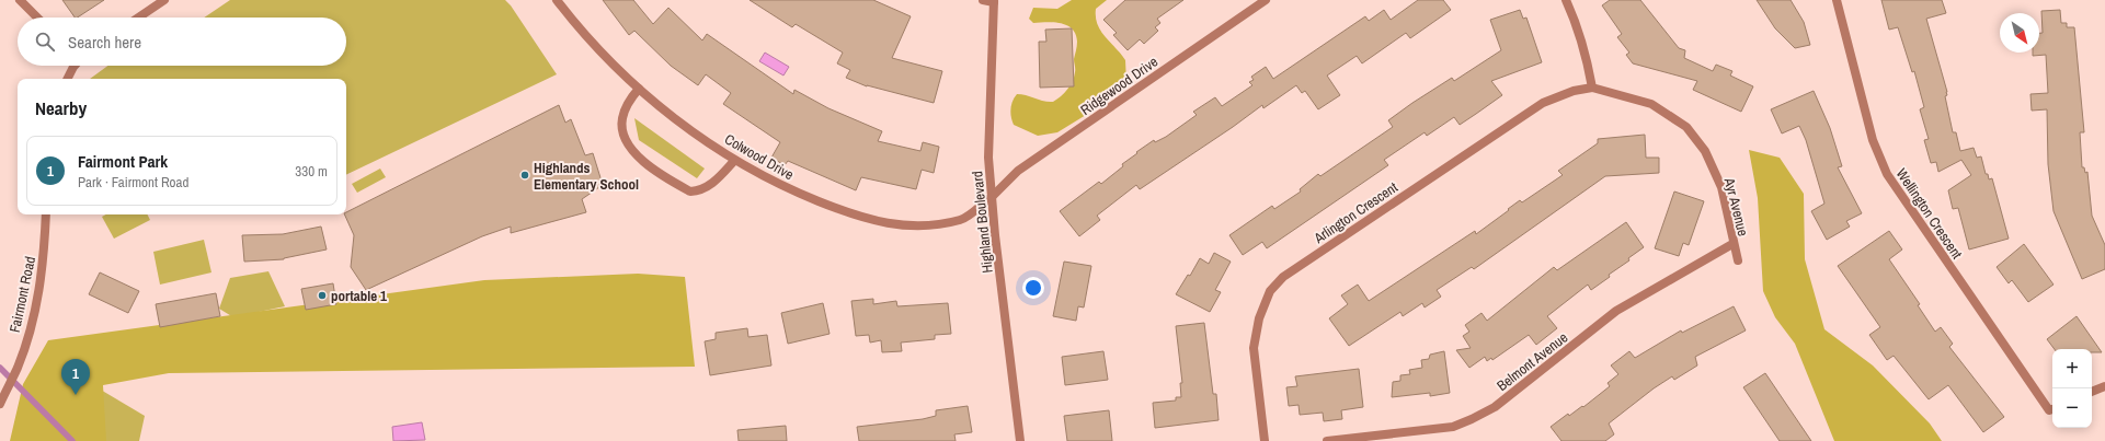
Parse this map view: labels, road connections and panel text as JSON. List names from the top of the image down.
{
  "streets": {
    "street": [
      "Ridgewood Drive",
      "Colwood Drive",
      "Ayr Avenue",
      "Arlington Crescent",
      "Wellington Crescent",
      "Highland Boulevard",
      "Fairmont Road",
      "Belmont Avenue"
    ]
  },
  "crossings": [
    ["Ridgewood Drive", "Colwood Drive"],
    ["Ridgewood Drive", "Highland Boulevard"],
    ["Colwood Drive", "Highland Boulevard"],
    ["Ayr Avenue", "Arlington Crescent"],
    ["Ayr Avenue", "Belmont Avenue"]
  ],
  "places": ["Highlands Elementary School", "portable 1"],
  "north": "bottom right",
  "page": {
    "search": "Search here",
    "heading": "Nearby",
    "list": [
      {
        "mark": "1",
        "name": "Fairmont Park",
        "note": "Park · Fairmont Road",
        "value": "330 m"
      }
    ],
    "map_buttons": ["+", "−"],
    "pins": "1"
  }
}
